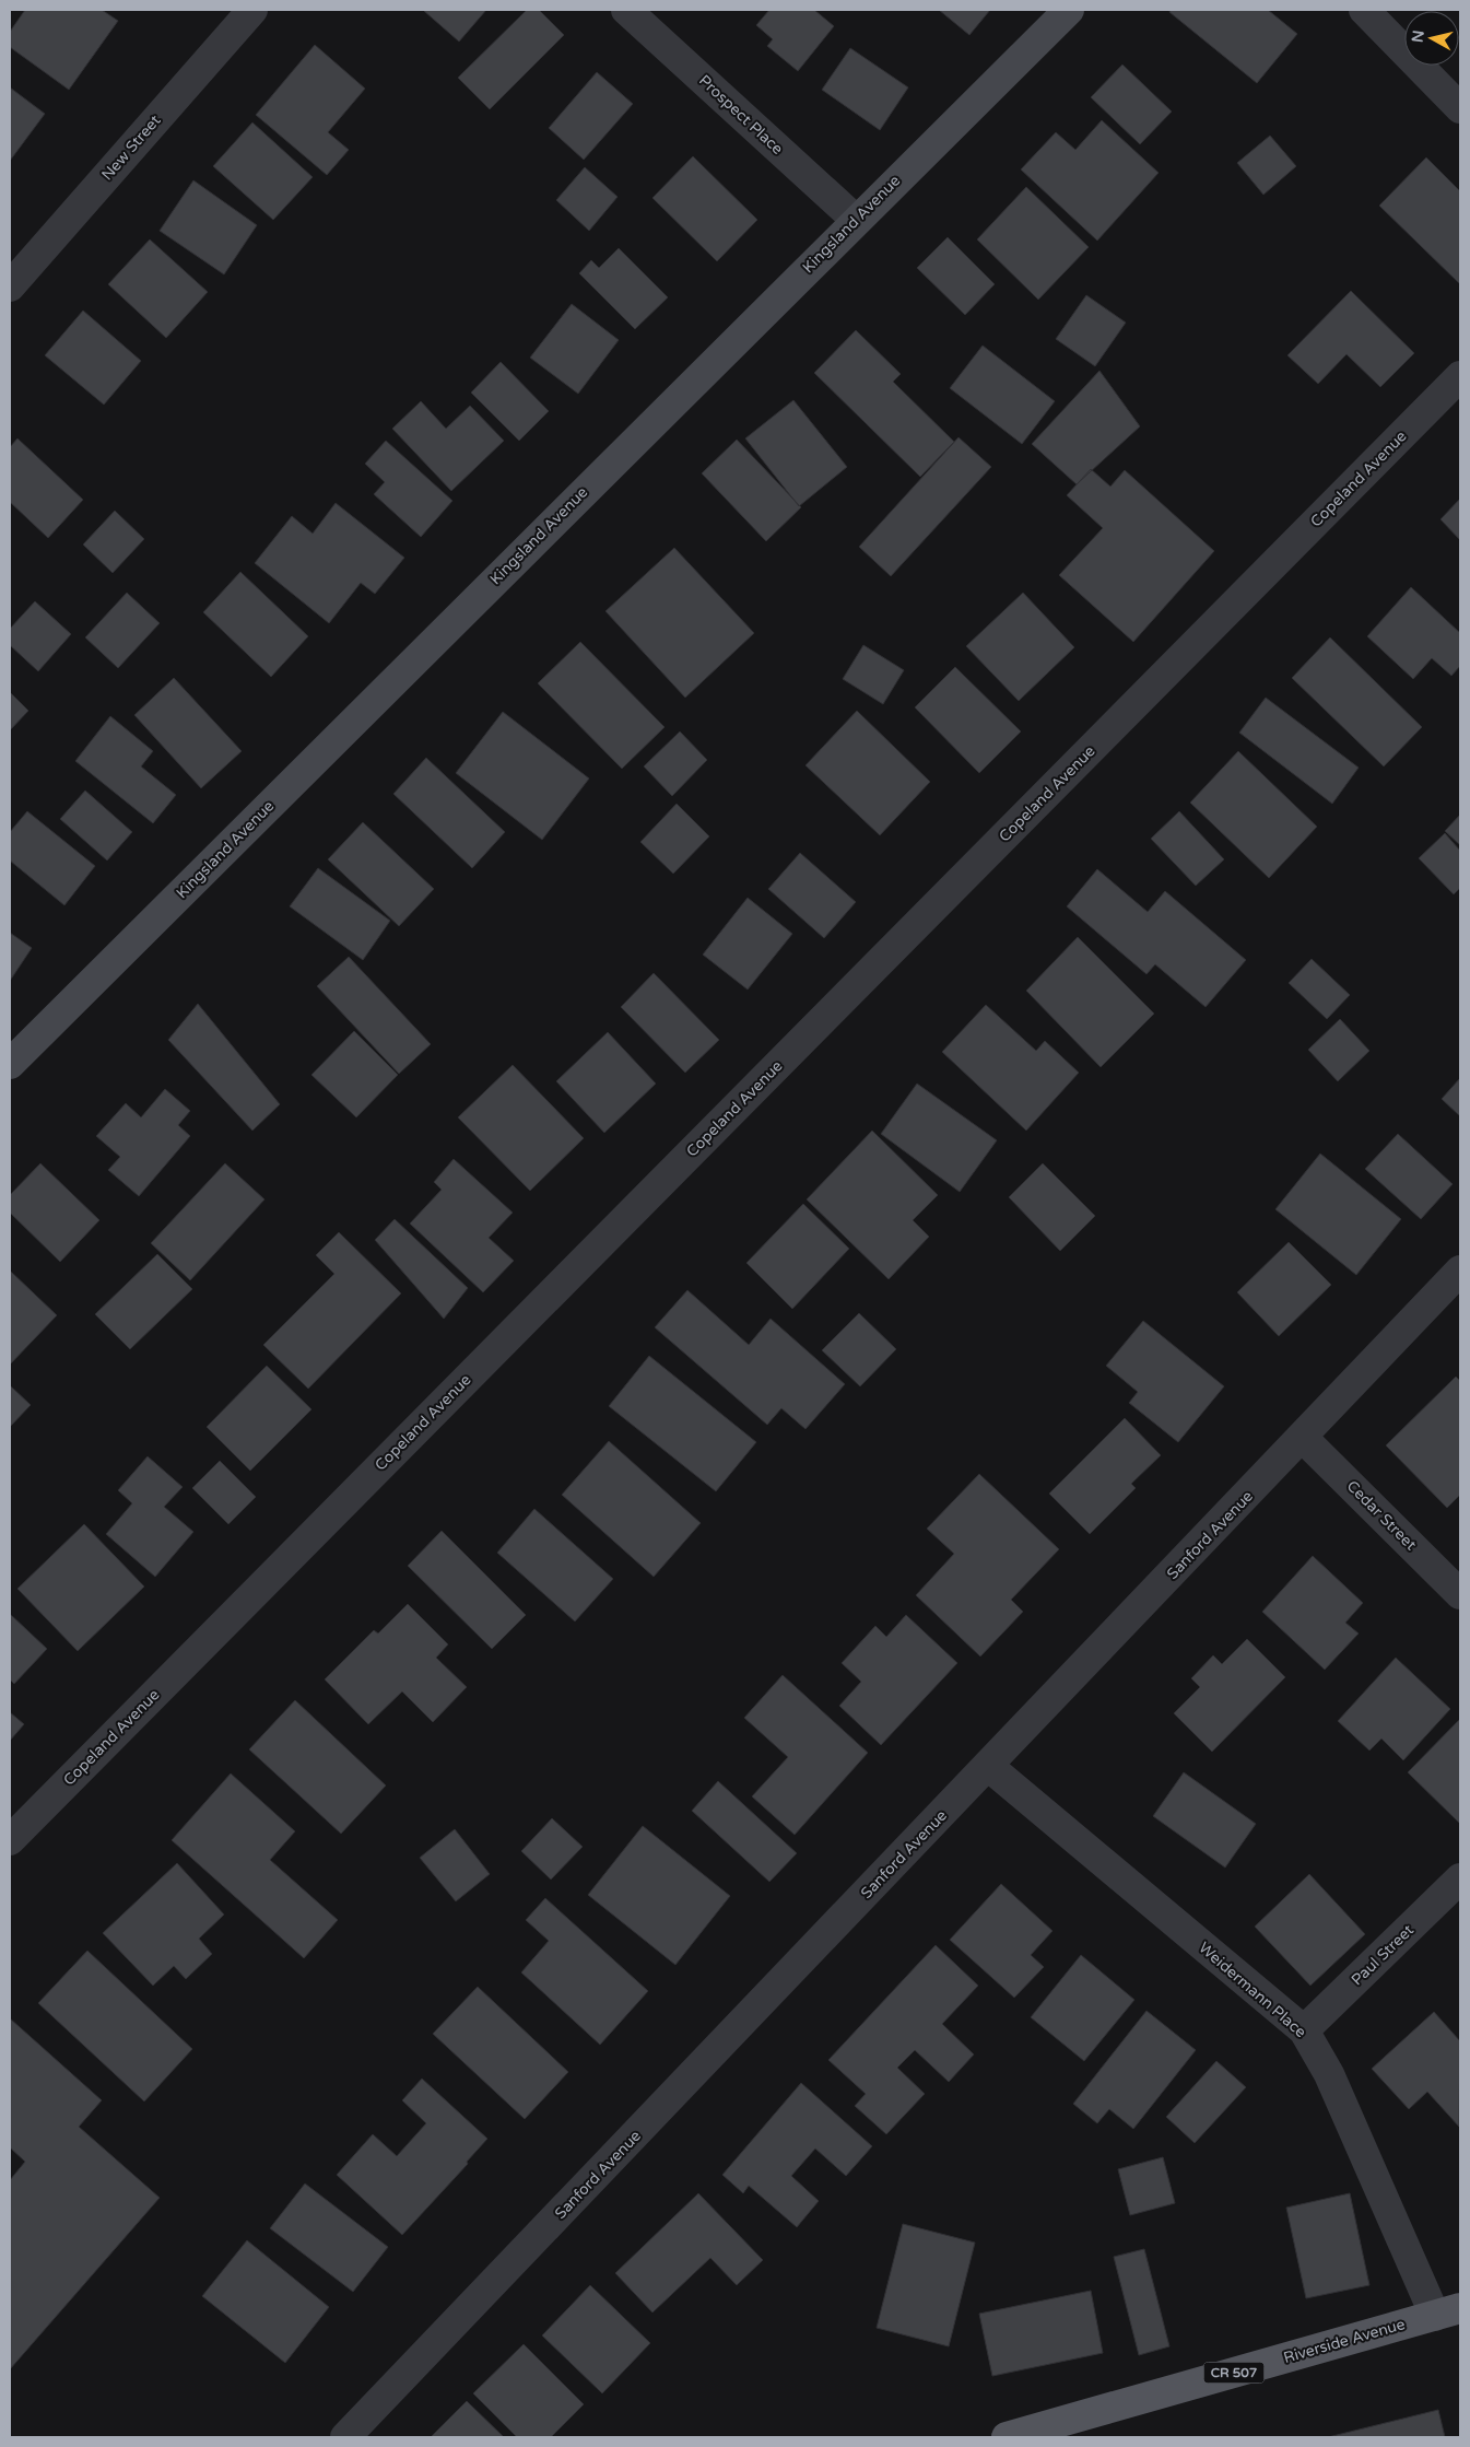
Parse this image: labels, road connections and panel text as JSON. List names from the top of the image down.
{
  "streets": {
    "main road": ["Kingsland Avenue", "Riverside Avenue", "CR 507"],
    "street": [
      "Prospect Place",
      "New Street",
      "Copeland Avenue",
      "Cedar Street",
      "Sanford Avenue",
      "Paul Street",
      "Weidermann Place"
    ]
  },
  "crossings": [
    ["Prospect Place", "Kingsland Avenue"],
    ["Cedar Street", "Sanford Avenue"],
    ["Sanford Avenue", "Weidermann Place"],
    ["Paul Street", "Weidermann Place"],
    ["Weidermann Place", "Riverside Avenue"]
  ],
  "north": "left"
}
